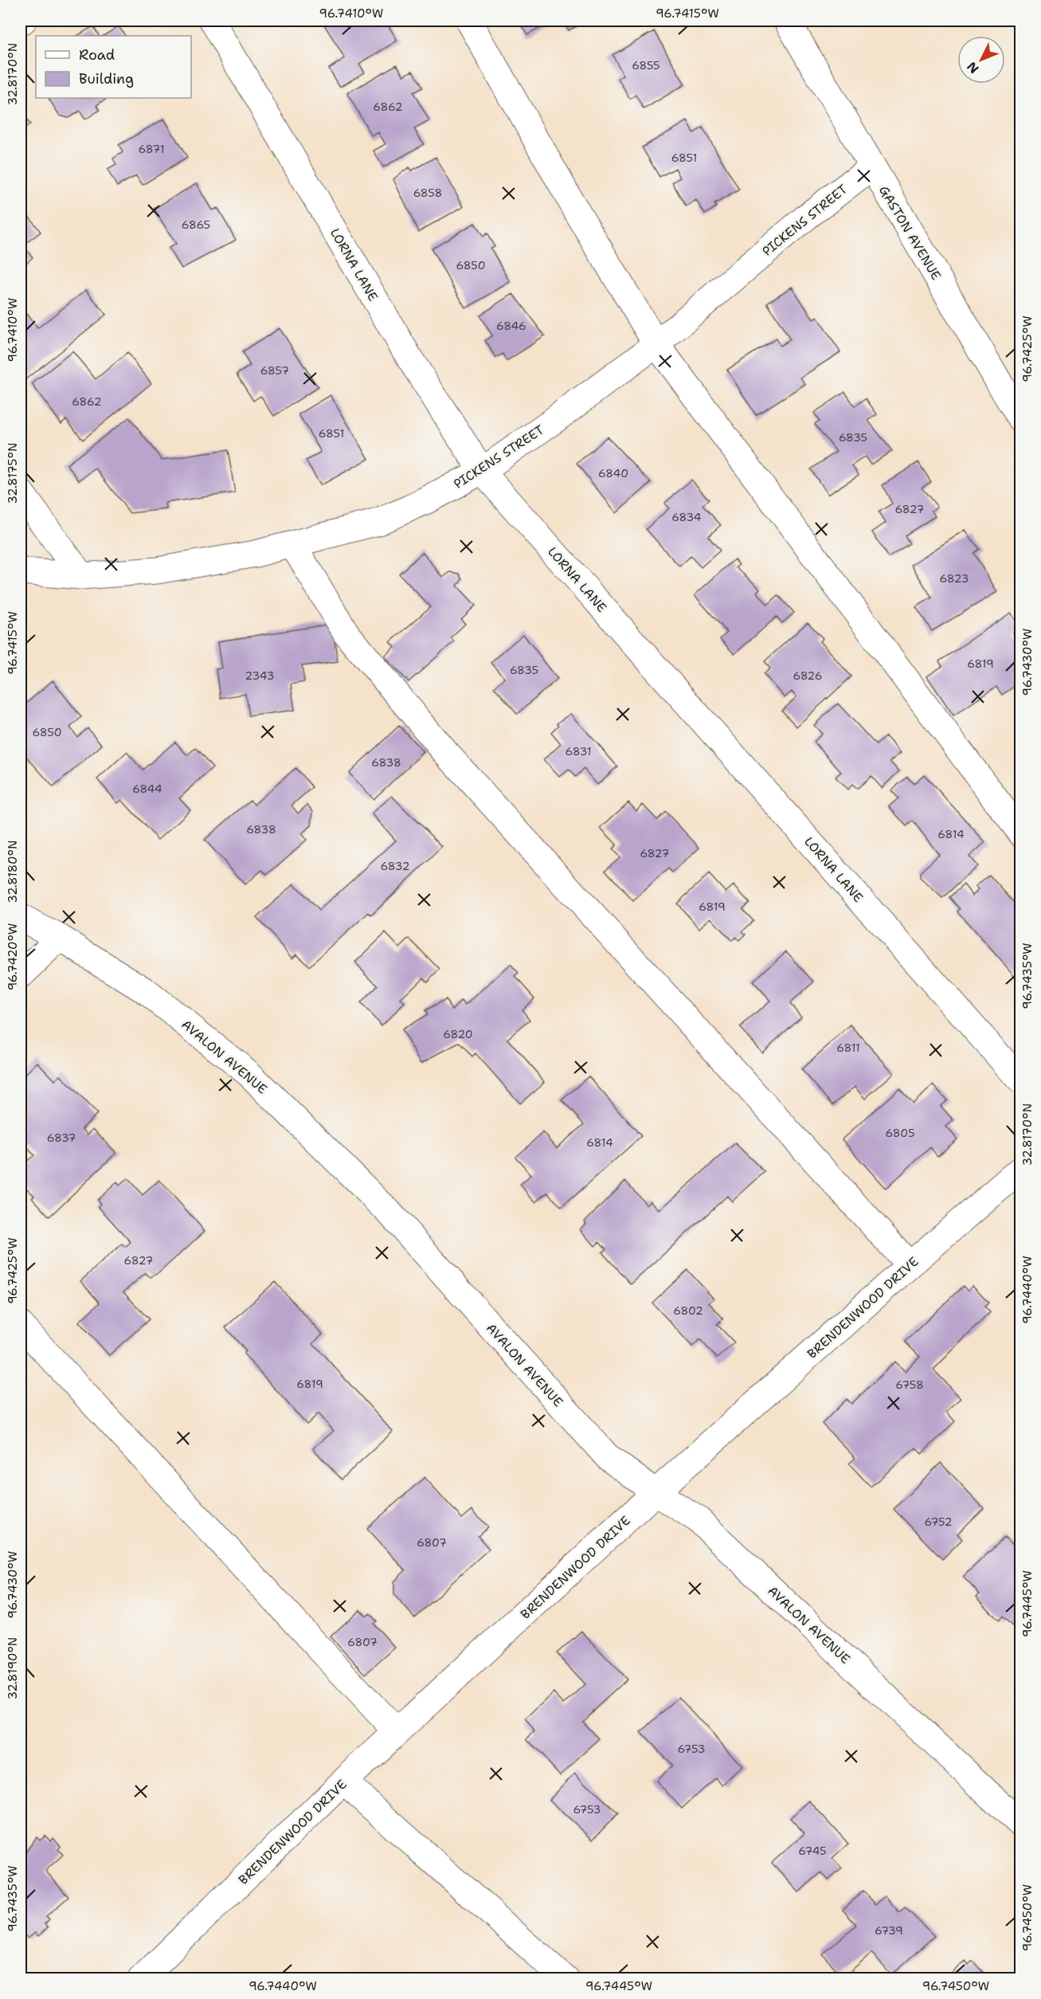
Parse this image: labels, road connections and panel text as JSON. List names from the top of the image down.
{
  "streets": {
    "street": [
      "PICKENS STREET",
      "GASTON AVENUE",
      "LORNA LANE",
      "AVALON AVENUE",
      "BRENDENWOOD DRIVE"
    ]
  },
  "crossings": [
    ["PICKENS STREET", "GASTON AVENUE"],
    ["PICKENS STREET", "LORNA LANE"],
    ["AVALON AVENUE", "BRENDENWOOD DRIVE"]
  ],
  "house_numbers": [
    "6855",
    "6862",
    "6871",
    "6851",
    "6858",
    "6865",
    "6850",
    "6846",
    "6857",
    "6862",
    "6851",
    "6835",
    "6840",
    "6827",
    "6834",
    "6823",
    "6819",
    "6835",
    "2343",
    "6826",
    "6850",
    "6831",
    "6838",
    "6844",
    "6838",
    "6814",
    "6827",
    "6832",
    "6819",
    "6820",
    "6811",
    "6805",
    "6837",
    "6814",
    "6827",
    "6802",
    "6819",
    "6758",
    "6752",
    "6807",
    "6807",
    "6753",
    "6753",
    "6745",
    "6739"
  ],
  "legend": ["Road", "Building"],
  "north": "bottom left",
  "coordinates": [
    "96.7410°W",
    "96.7415°W",
    "32.8170°N",
    "96.7425°W",
    "32.8175°N",
    "96.7430°W",
    "32.8180°N",
    "96.7420°W",
    "96.7435°W",
    "96.7440°W",
    "96.7445°W",
    "32.8190°N",
    "96.7450°W"
  ]
}
